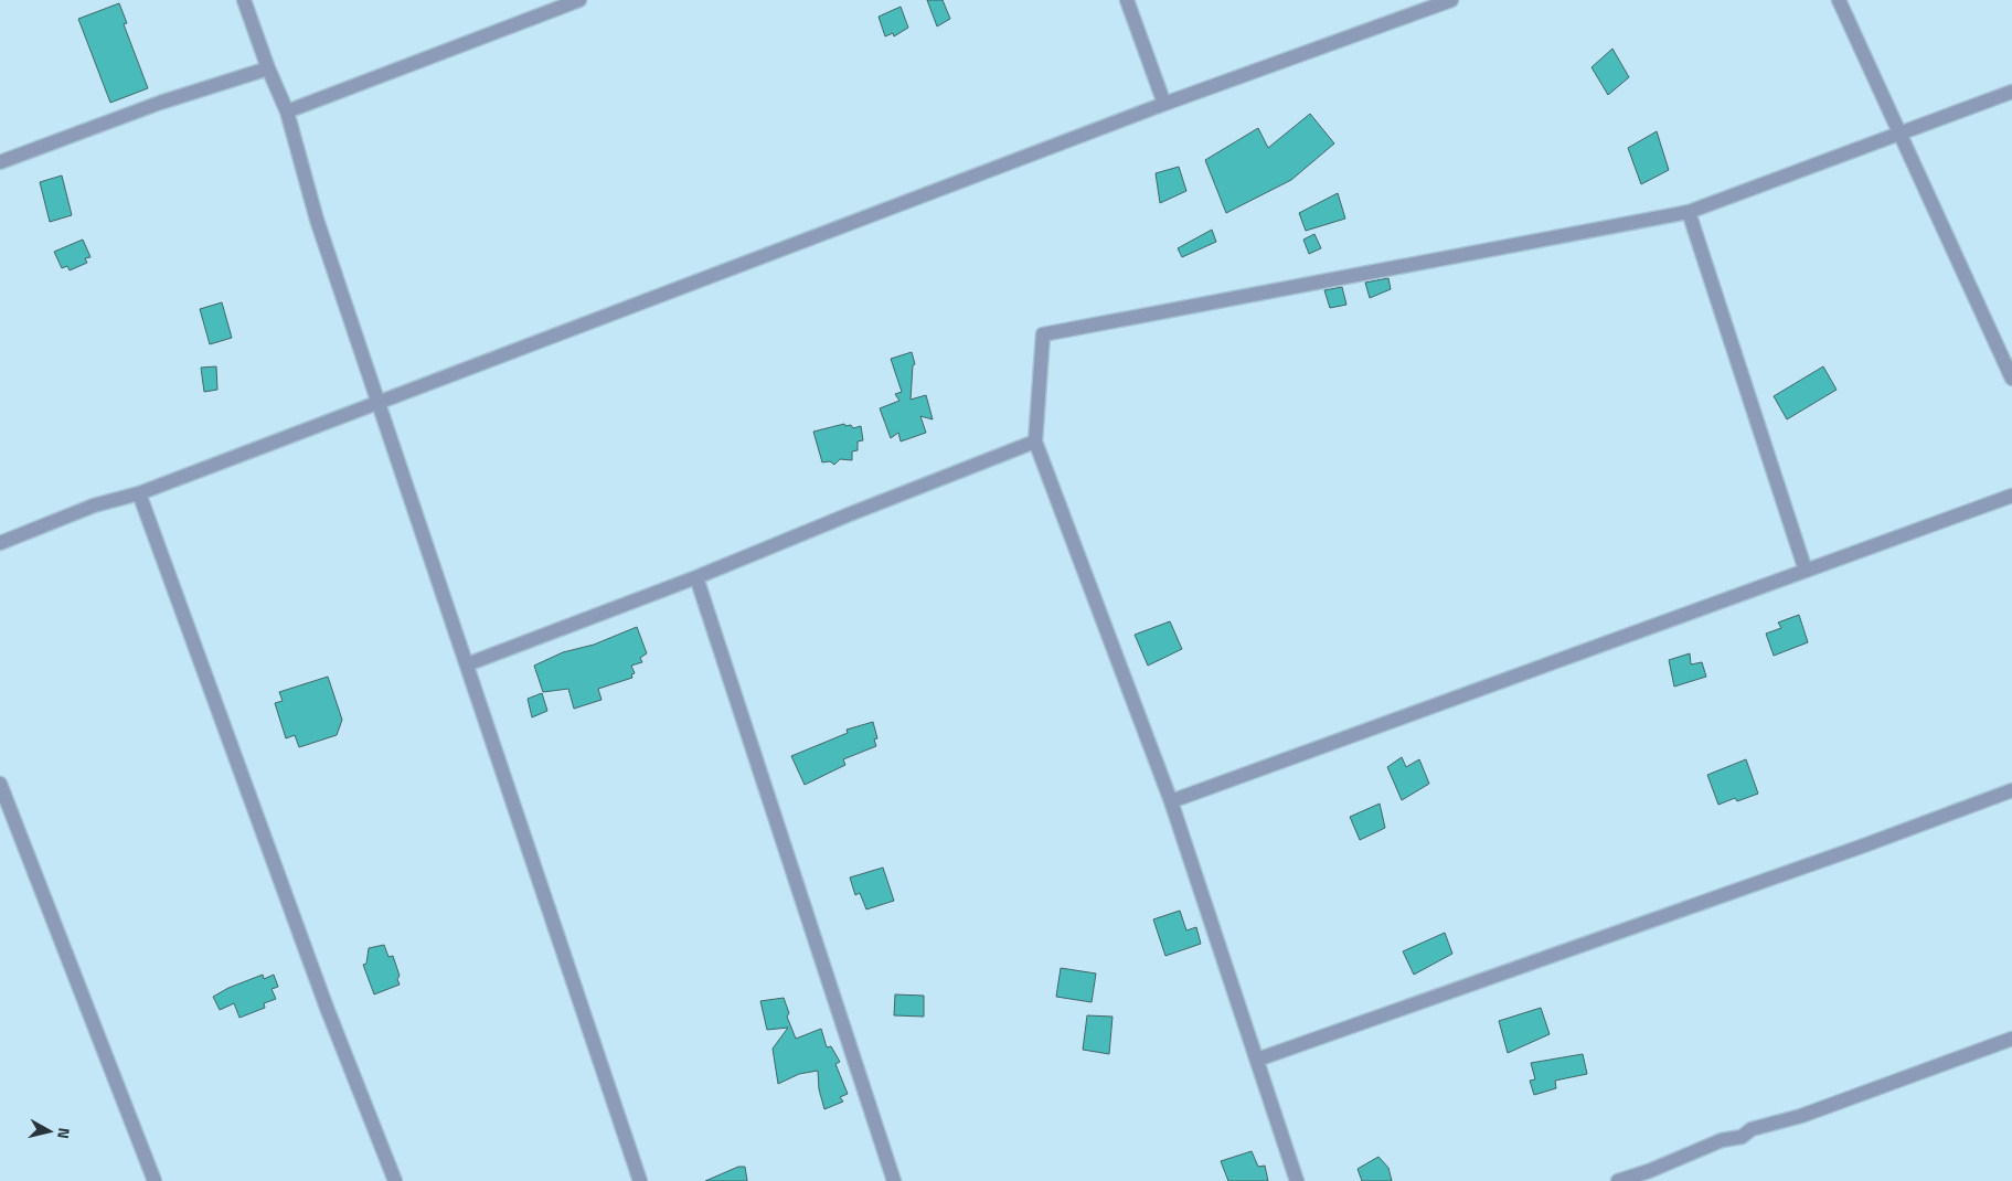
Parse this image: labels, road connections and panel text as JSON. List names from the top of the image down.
{
  "north": "right"
}
